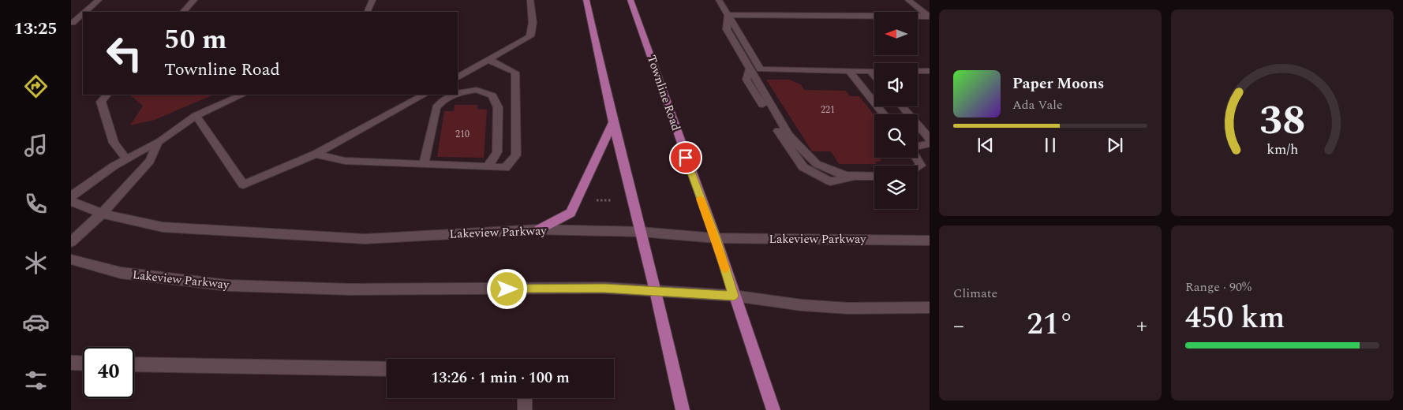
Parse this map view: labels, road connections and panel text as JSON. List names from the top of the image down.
{
  "streets": {
    "main road": ["Townline Road"],
    "street": ["Lakeview Parkway"]
  },
  "crossings": [
    ["Townline Road", "Lakeview Parkway"]
  ],
  "house_numbers": ["221", "210"],
  "north": "left",
  "page": {
    "tabs": "13:25",
    "turn": ["50 m", "Townline Road"],
    "song": ["Paper Moons", "Ada Vale"],
    "tile": [
      "Climate",
      ["Range · 90%", "450 km"]
    ],
    "heat": ["−", "21°", "+"],
    "limit": "40",
    "trip": "13:26 · 1 min · 100 m",
    "gauge": ["38", "km/h"]
  }
}
